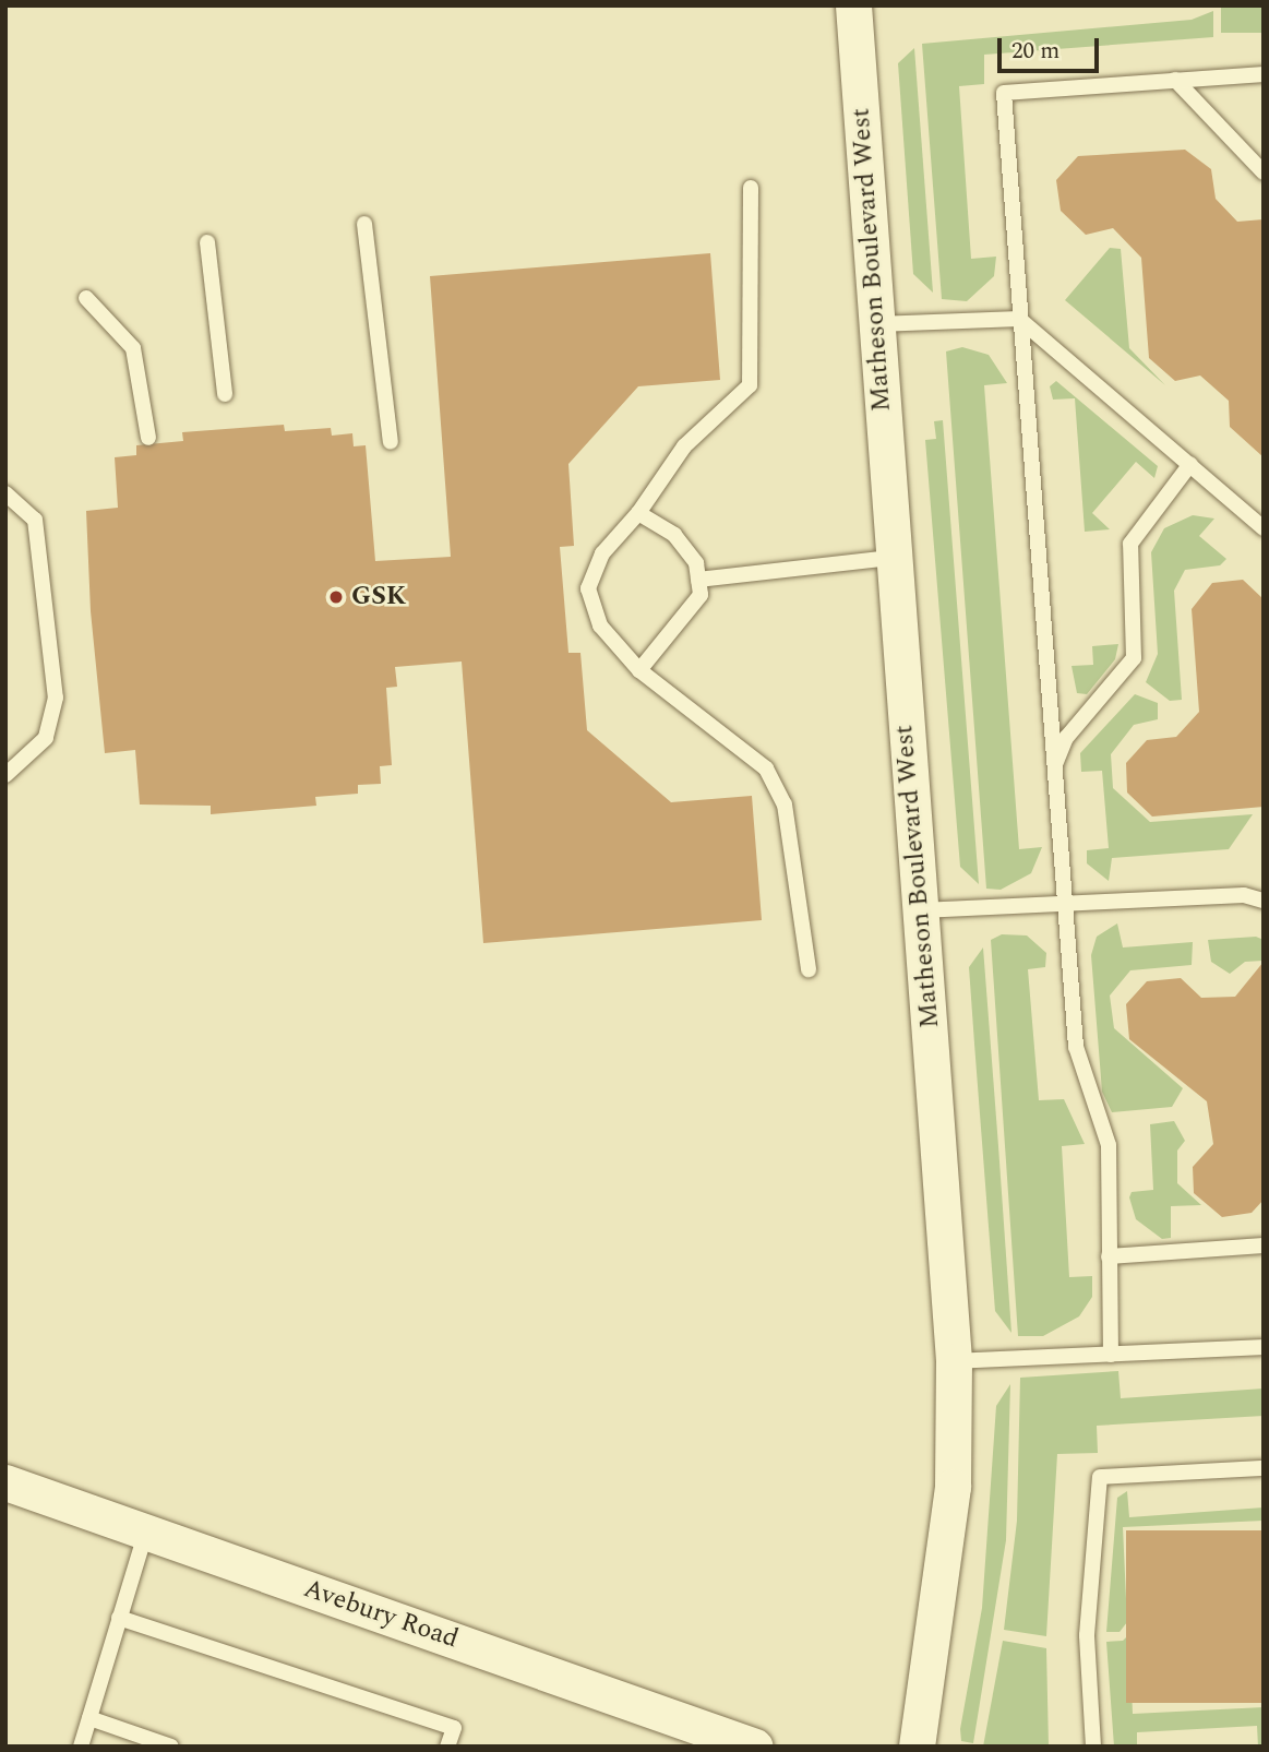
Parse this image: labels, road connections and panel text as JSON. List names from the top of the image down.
{
  "streets": {
    "street": ["Matheson Boulevard West", "Avebury Road"]
  },
  "places": ["GSK"],
  "scale_bar": "20 m"
}
